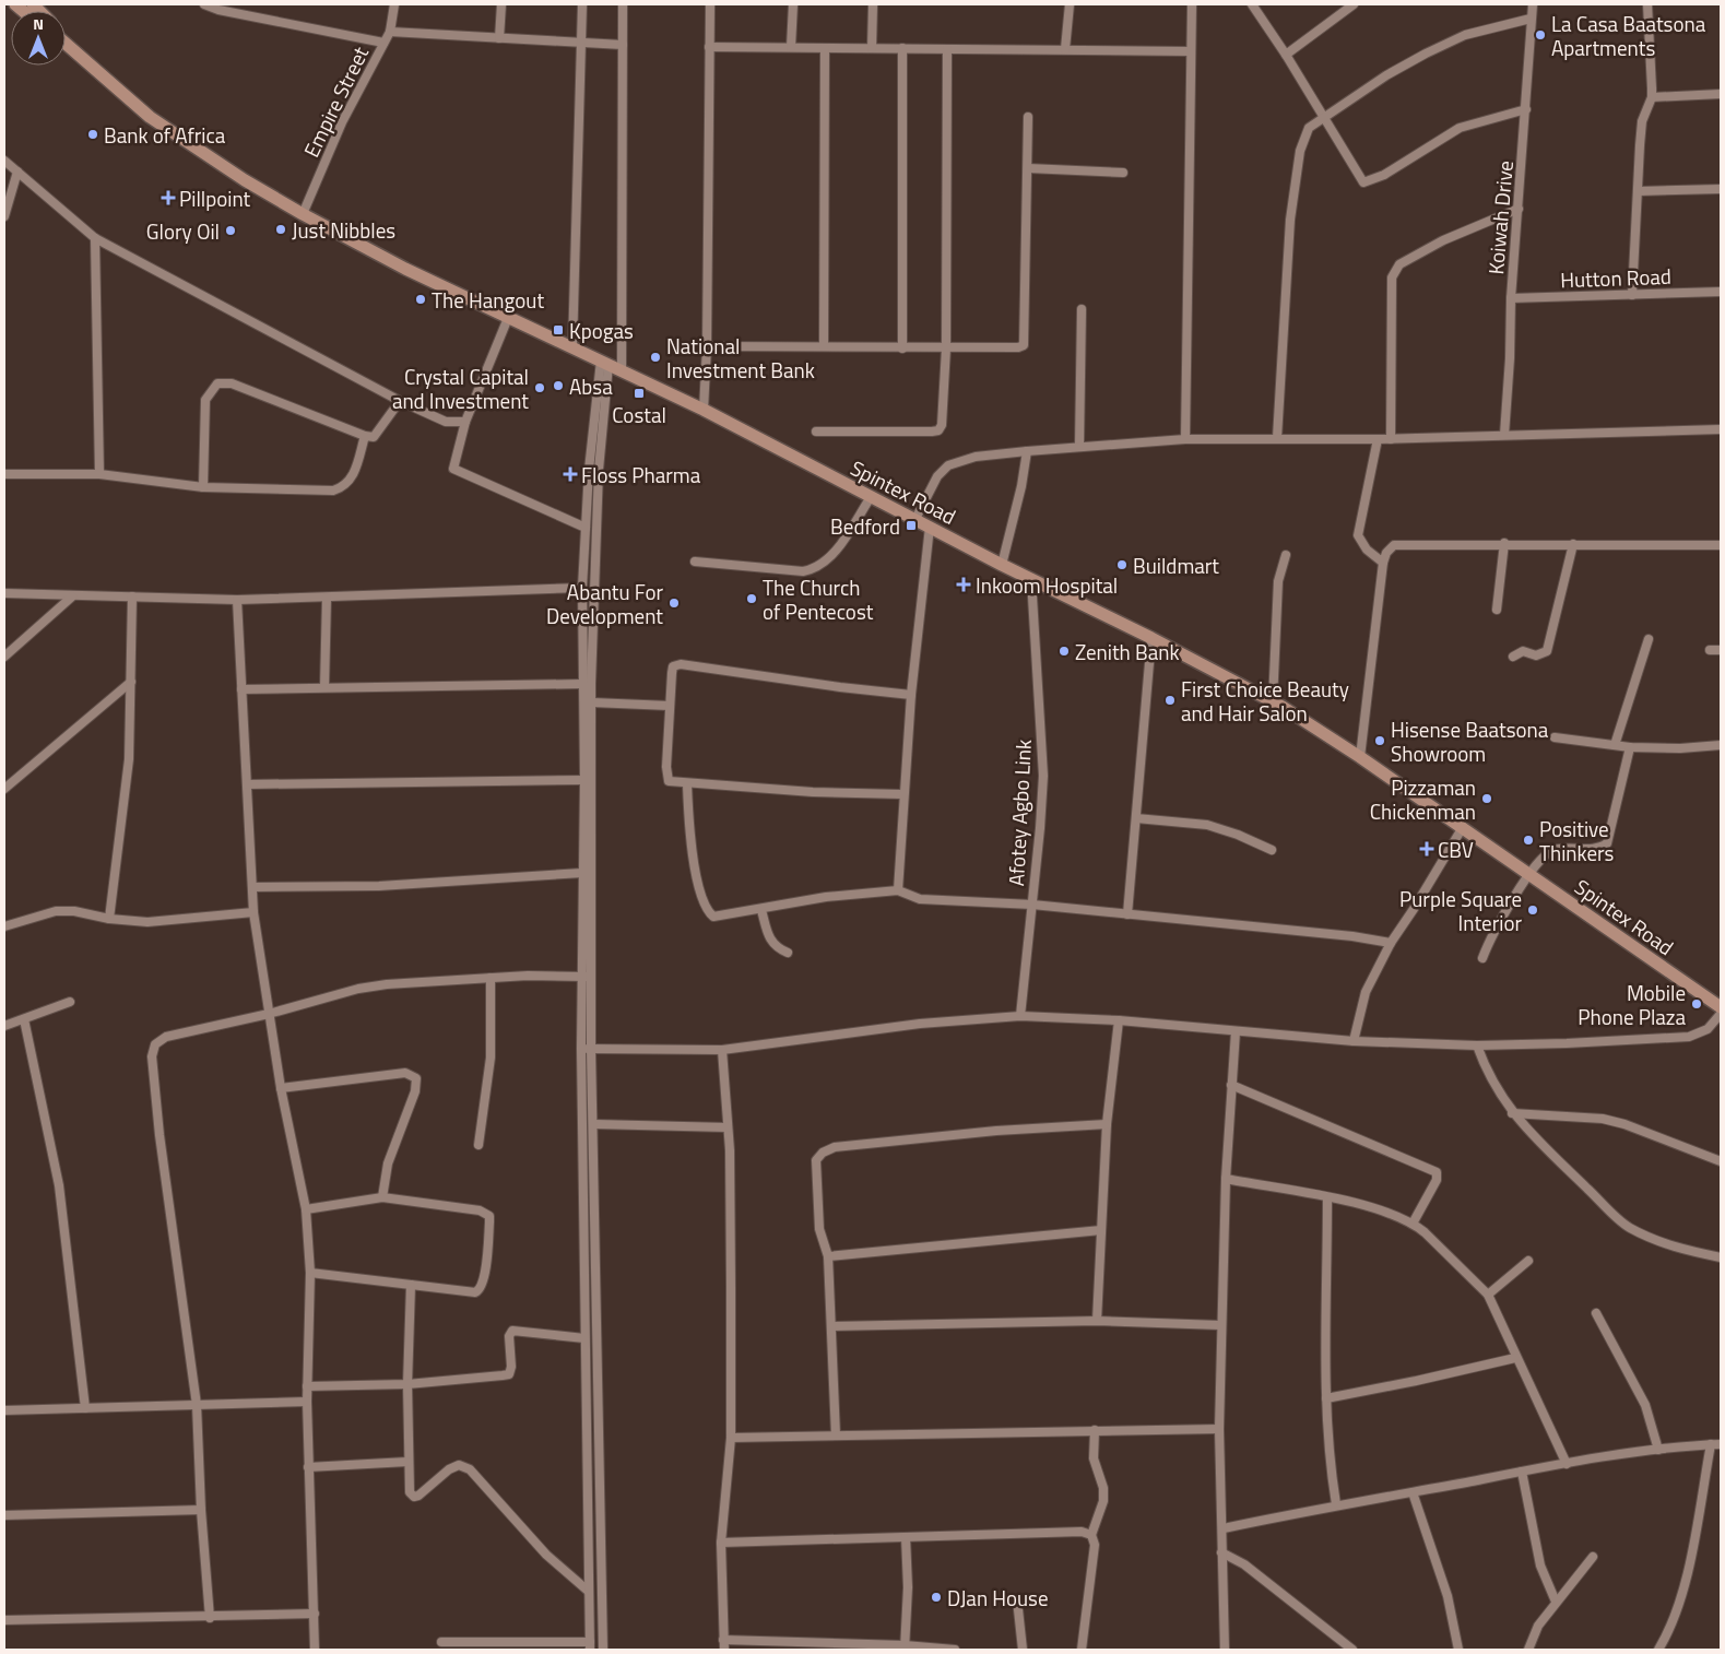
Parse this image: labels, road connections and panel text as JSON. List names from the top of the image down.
{
  "streets": {
    "main road": ["Spintex Road"],
    "street": [
      "Empire Street",
      "Koiwah Drive",
      "Hutton Road",
      "Afotey Agbo Link"
    ]
  },
  "crossings": [
    ["Empire Street", "Spintex Road"],
    ["Koiwah Drive", "Hutton Road"],
    ["Spintex Road", "Afotey Agbo Link"]
  ],
  "places": {
    "other": [
      "La Casa Baatsona Apartments",
      "Bank of Africa",
      "Just Nibbles",
      "Glory Oil",
      "The Hangout",
      "National Investment Bank",
      "Absa",
      "Crystal Capital and Investment",
      "Buildmart",
      "The Church of Pentecost",
      "Abantu For Development",
      "Zenith Bank",
      "First Choice Beauty and Hair Salon",
      "Hisense Baatsona Showroom",
      "Pizzaman Chickenman",
      "Positive Thinkers",
      "Purple Square Interior",
      "Mobile Phone Plaza",
      "DJan House"
    ],
    "health": [
      "Pillpoint",
      "Floss Pharma",
      "Inkoom Hospital",
      "CBV"
    ],
    "transit": ["Kpogas", "Costal", "Bedford"]
  },
  "north": "top"
}
